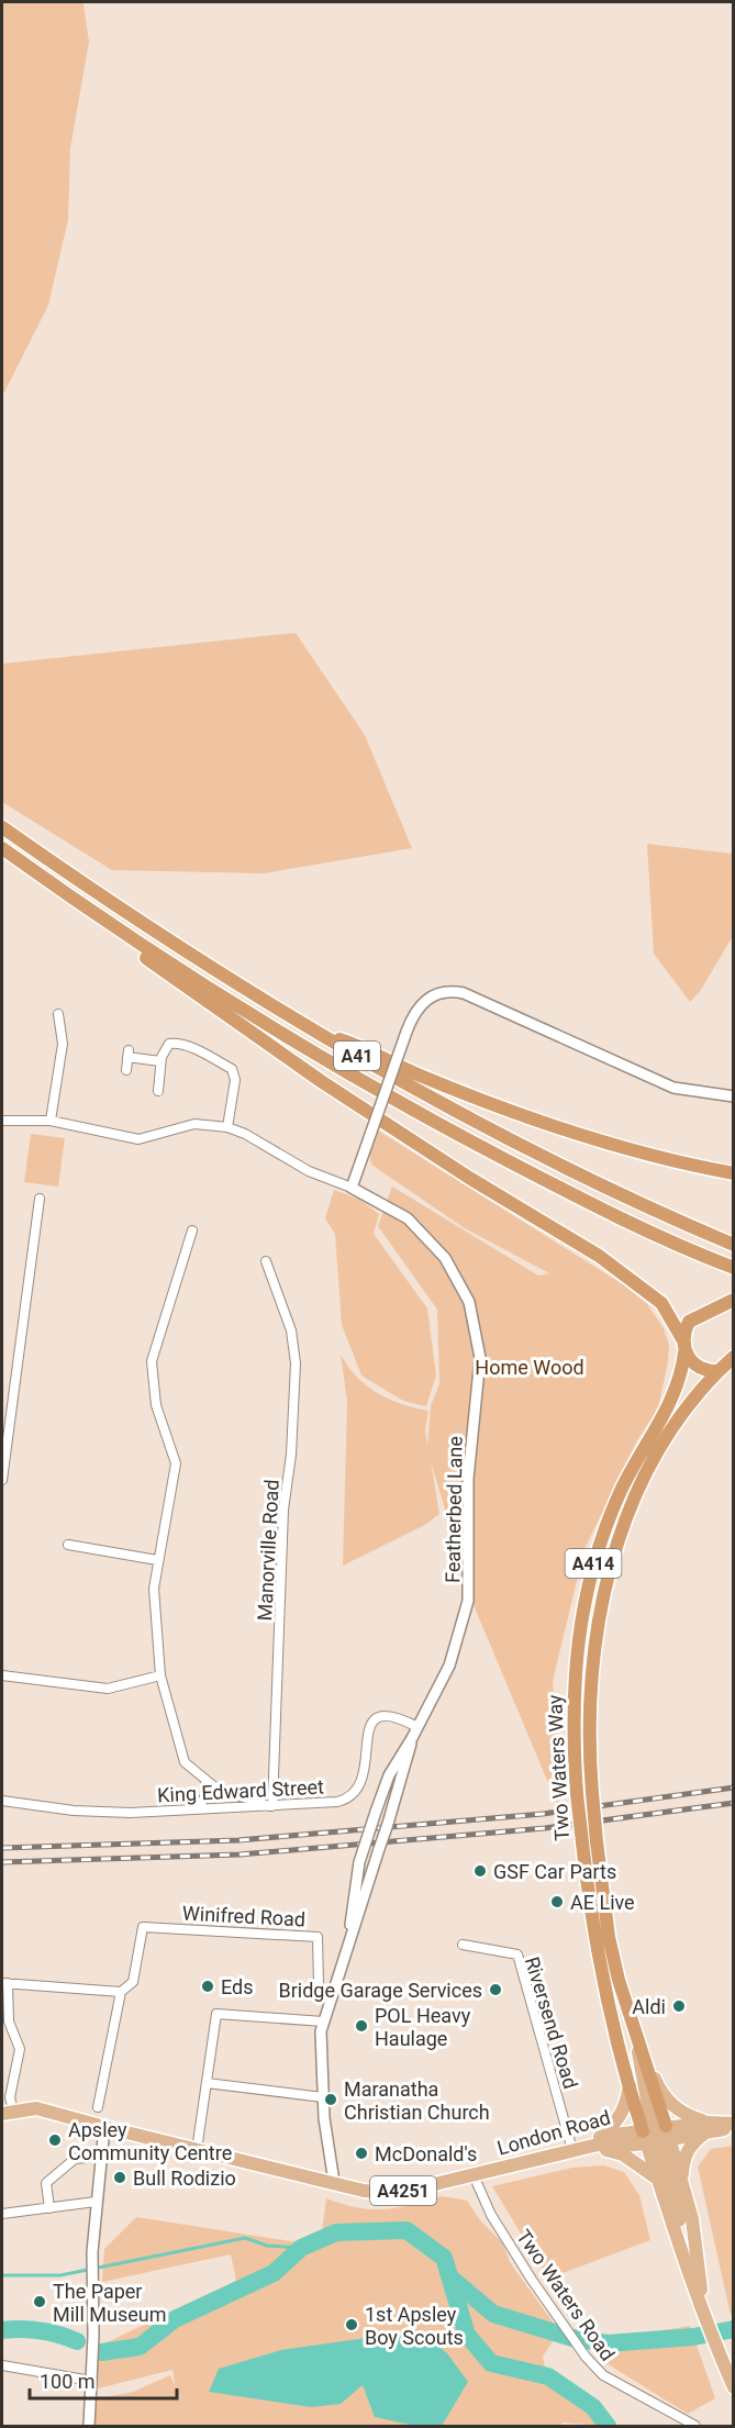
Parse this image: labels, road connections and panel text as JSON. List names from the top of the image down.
{
  "streets": {
    "highway": ["A41", "A414", "Two Waters Way"],
    "main road": ["London Road", "A4251"],
    "street": [
      "Featherbed Lane",
      "Manorville Road",
      "King Edward Street",
      "Winifred Road",
      "Riversend Road",
      "Two Waters Road"
    ]
  },
  "crossings": [
    ["Featherbed Lane", "King Edward Street"],
    ["Featherbed Lane", "Winifred Road"],
    ["Featherbed Lane", "London Road"],
    ["Manorville Road", "King Edward Street"],
    ["A414", "Two Waters Way"],
    ["Two Waters Way", "London Road"],
    ["Riversend Road", "London Road"],
    ["London Road", "Two Waters Road"]
  ],
  "parks": ["Home Wood"],
  "places": [
    "GSF Car Parts",
    "AE Live",
    "Eds",
    "Bridge Garage Services",
    "Aldi",
    "POL Heavy Haulage",
    "Maranatha Christian Church",
    "Apsley Community Centre",
    "McDonald's",
    "Bull Rodizio",
    "The Paper Mill Museum",
    "1st Apsley Boy Scouts"
  ],
  "scale_bar": "100 m"
}
